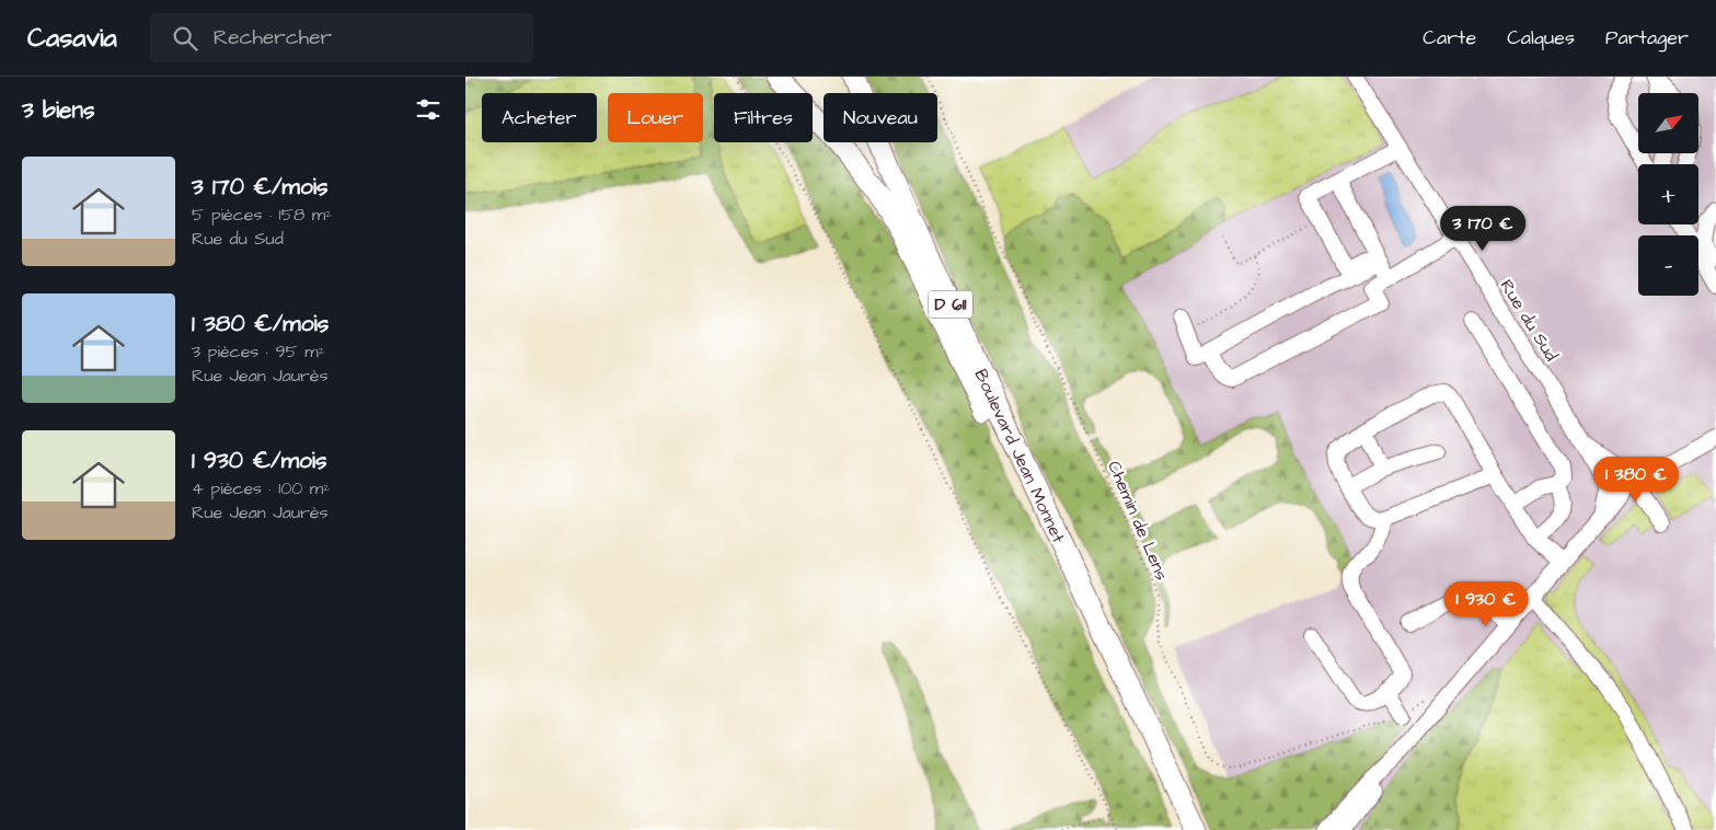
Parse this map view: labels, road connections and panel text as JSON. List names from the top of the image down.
{
  "streets": {
    "main road": ["D 611", "Boulevard Jean Monnet"],
    "street": ["Rue du Sud"],
    "path": ["Chemin de Lens"]
  },
  "north": "top right",
  "page": {
    "header": "Casavia",
    "search": "Rechercher",
    "nav": ["Carte", "Calques", "Partager"],
    "heading": "3 biens",
    "map_buttons": ["+", "−"],
    "chip": [
      "Acheter",
      "Louer",
      "Filtres",
      "Nouveau"
    ],
    "list": [
      {
        "name": "3 170 €/mois",
        "note": "5 pièces · 158 m² · Rue du Sud"
      },
      {
        "name": "1 380 €/mois",
        "note": "3 pièces · 95 m² · Rue Jean Jaurès"
      },
      {
        "name": "1 930 €/mois",
        "note": "4 pièces · 100 m² · Rue Jean Jaurès"
      }
    ],
    "price": ["3 170 €", "1 380 €", "1 930 €"]
  }
}
